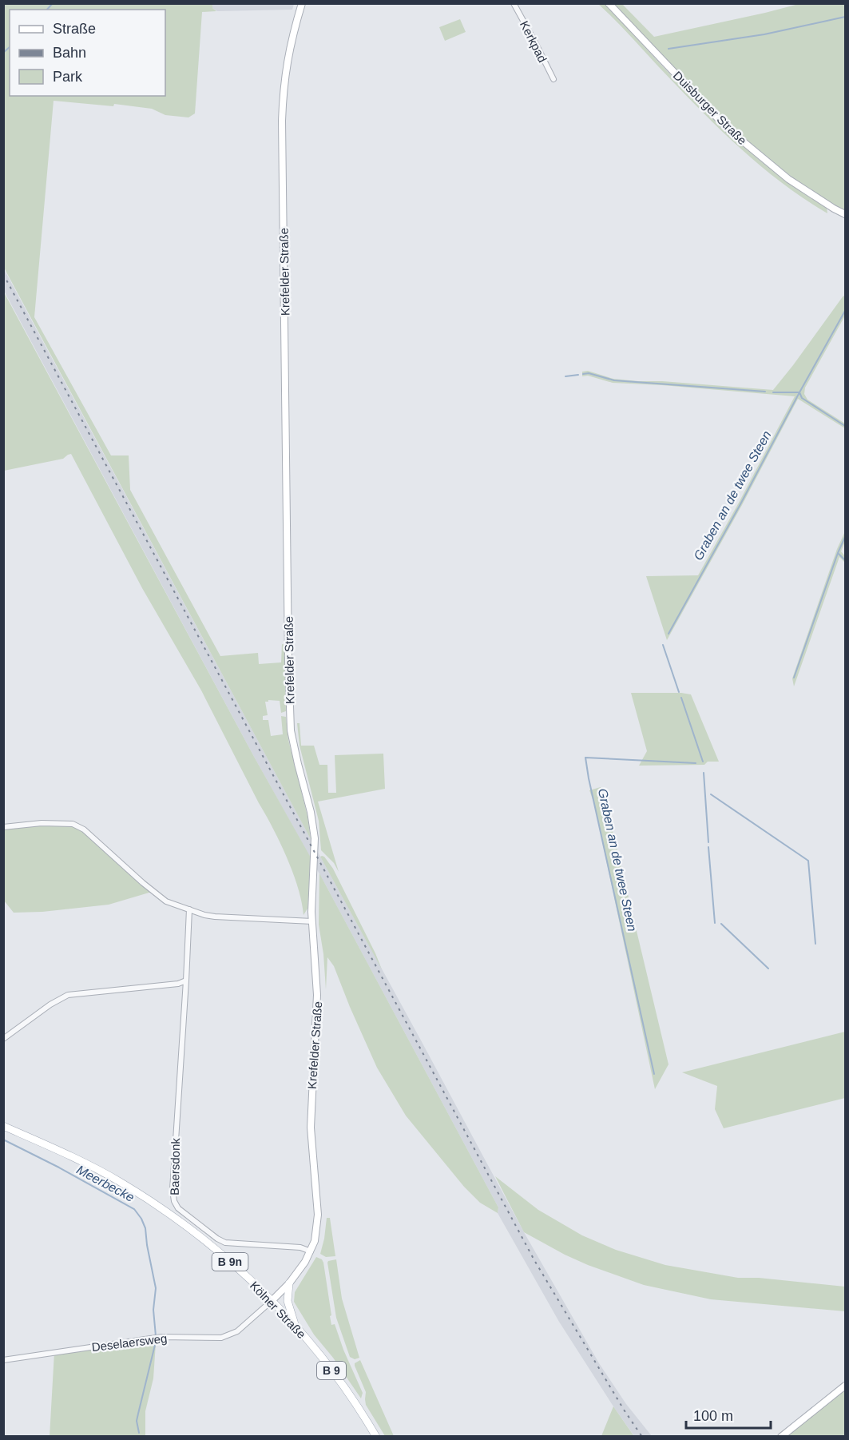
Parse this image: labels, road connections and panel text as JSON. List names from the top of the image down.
{
  "streets": {
    "main road": [
      "Duisburger Straße",
      "Krefelder Straße",
      "B 9n",
      "Kölner Straße",
      "B 9"
    ],
    "street": ["Kerkpad", "Baersdonk", "Deselaersweg"]
  },
  "crossings": [
    ["Krefelder Straße", "Baersdonk"],
    ["Krefelder Straße", "Kölner Straße"],
    ["Krefelder Straße", "Deselaersweg"],
    ["Kölner Straße", "Deselaersweg"]
  ],
  "water": ["Graben an de twee Steen", "Meerbecke"],
  "legend": ["Straße", "Bahn", "Park"],
  "scale_bar": "100 m"
}
